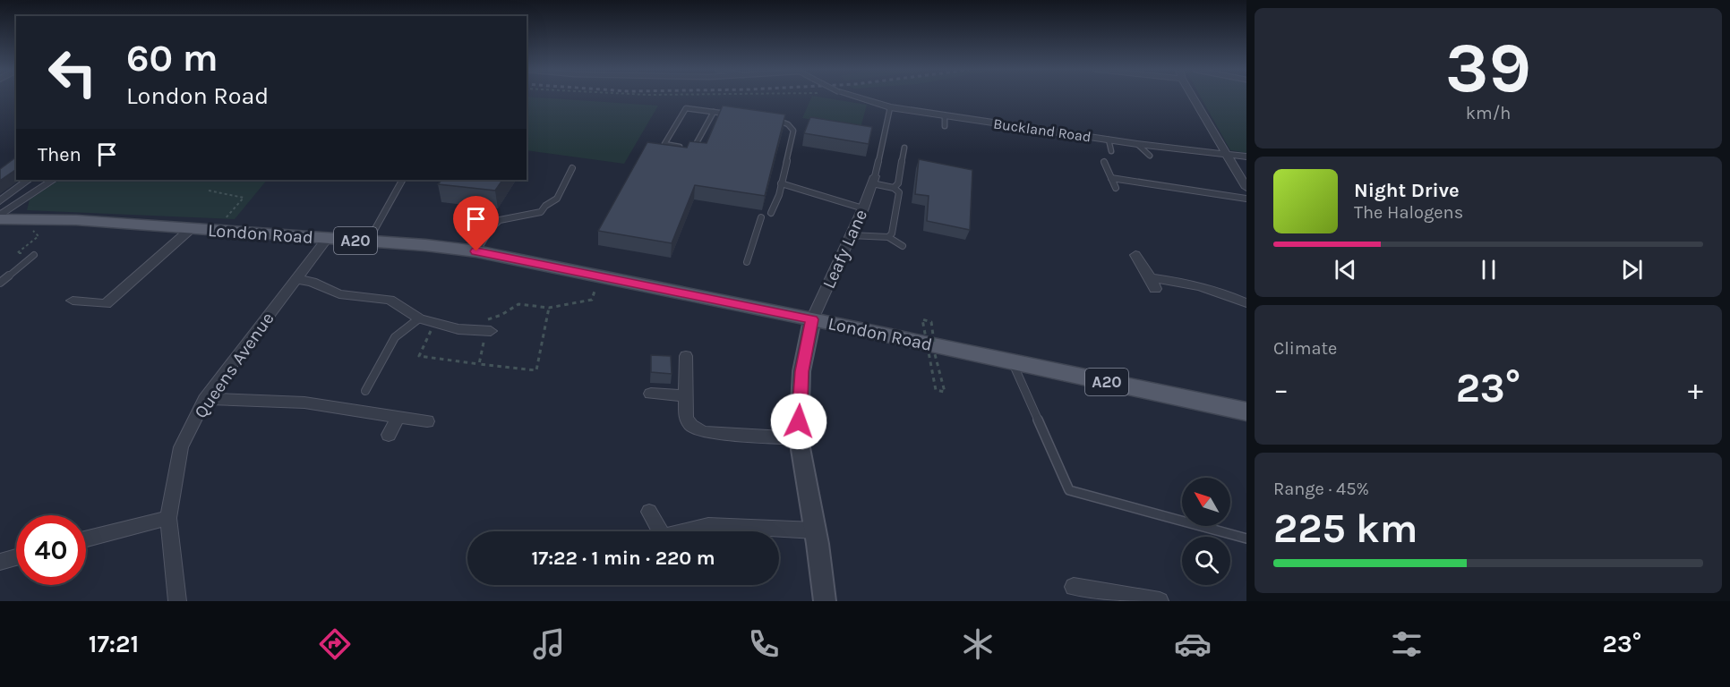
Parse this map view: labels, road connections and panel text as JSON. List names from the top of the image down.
{
  "streets": {
    "main road": ["London Road", "A20"],
    "street": ["Buckland Road", "Leafy Lane", "Queens Avenue"]
  },
  "crossings": [
    ["London Road", "Leafy Lane"],
    ["London Road", "Queens Avenue"]
  ],
  "north": "top left",
  "page": {
    "tile": [
      ["39", "km/h"],
      "Climate",
      ["Range · 45%", "225 km"]
    ],
    "turn": ["60 m", "London Road"],
    "then": "Then",
    "song": ["Night Drive", "The Halogens"],
    "heat": ["−", "23°", "+"],
    "limit": "40",
    "trip": "17:22 · 1 min · 220 m",
    "tabs": ["17:21", "23°"]
  }
}
